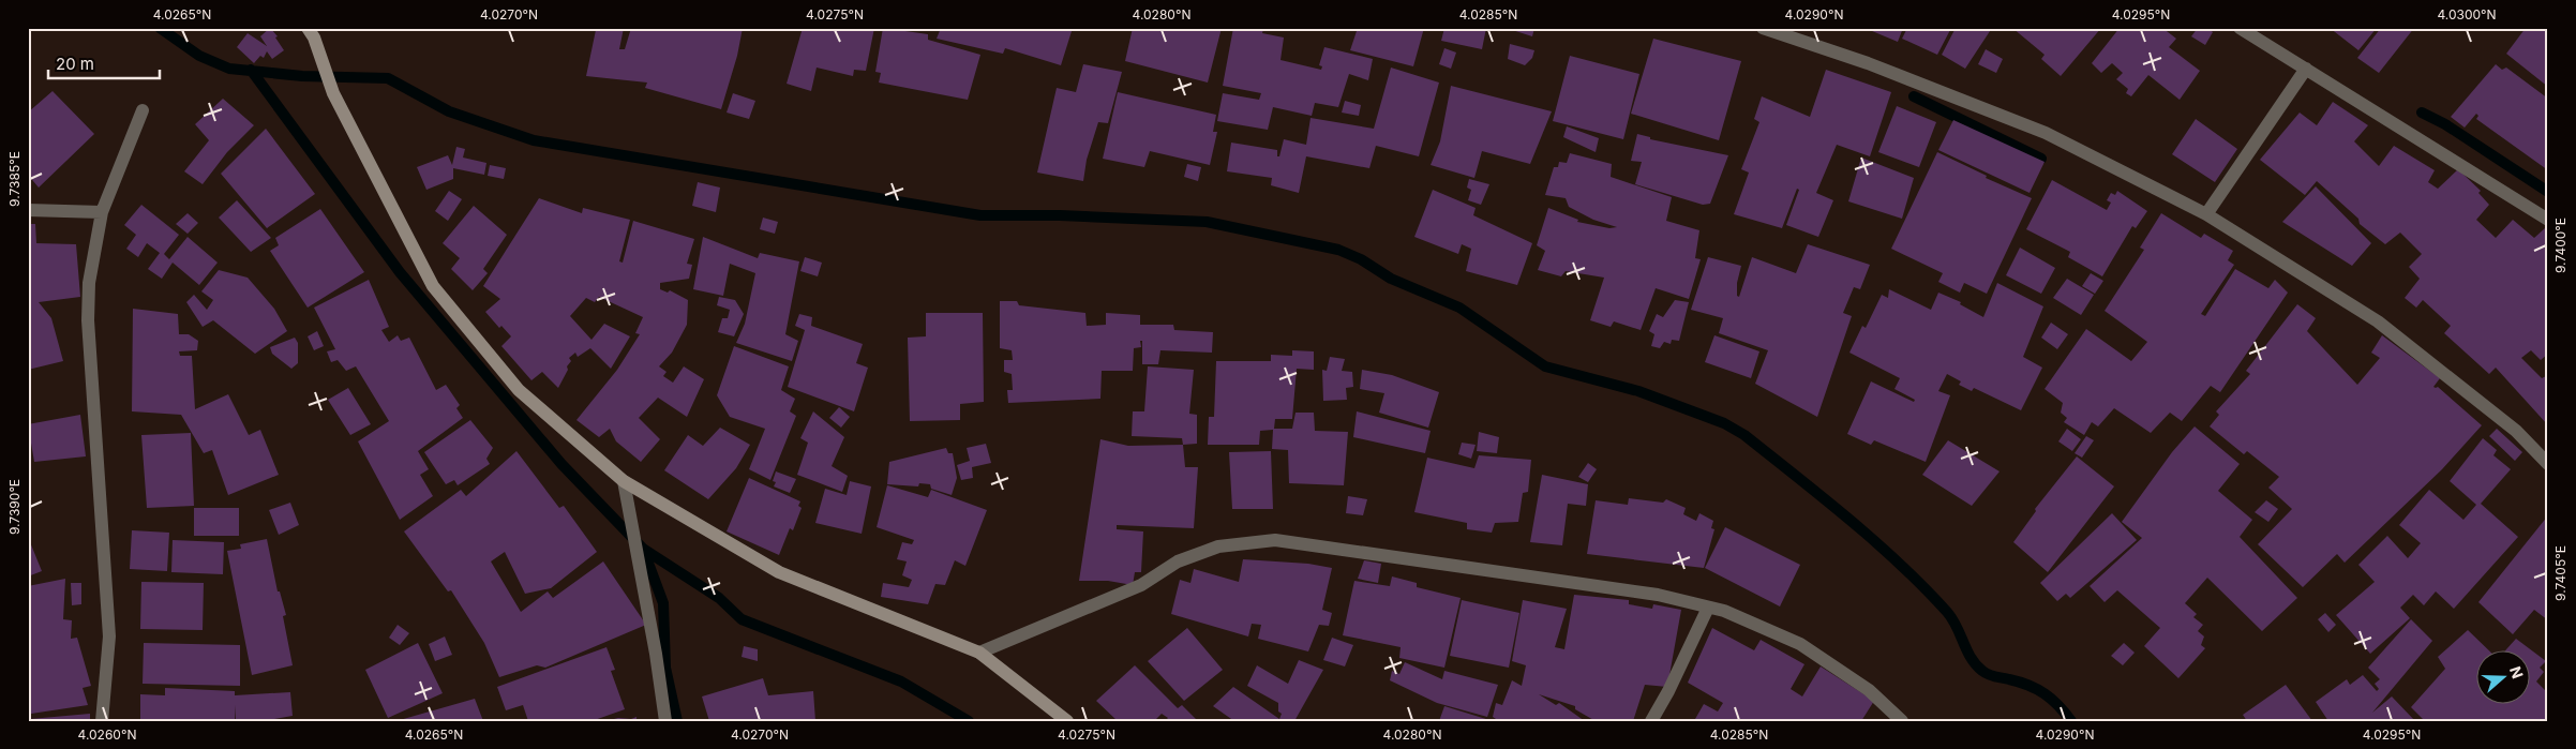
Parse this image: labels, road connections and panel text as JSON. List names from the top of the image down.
{
  "scale_bar": "20 m",
  "north": "right",
  "coordinates": [
    "4.0265°N",
    "4.0270°N",
    "4.0275°N",
    "4.0280°N",
    "4.0285°N",
    "4.0290°N",
    "4.0295°N",
    "4.0300°N",
    "9.7385°E",
    "9.7400°E",
    "9.7390°E",
    "9.7405°E",
    "4.0260°N"
  ]
}
